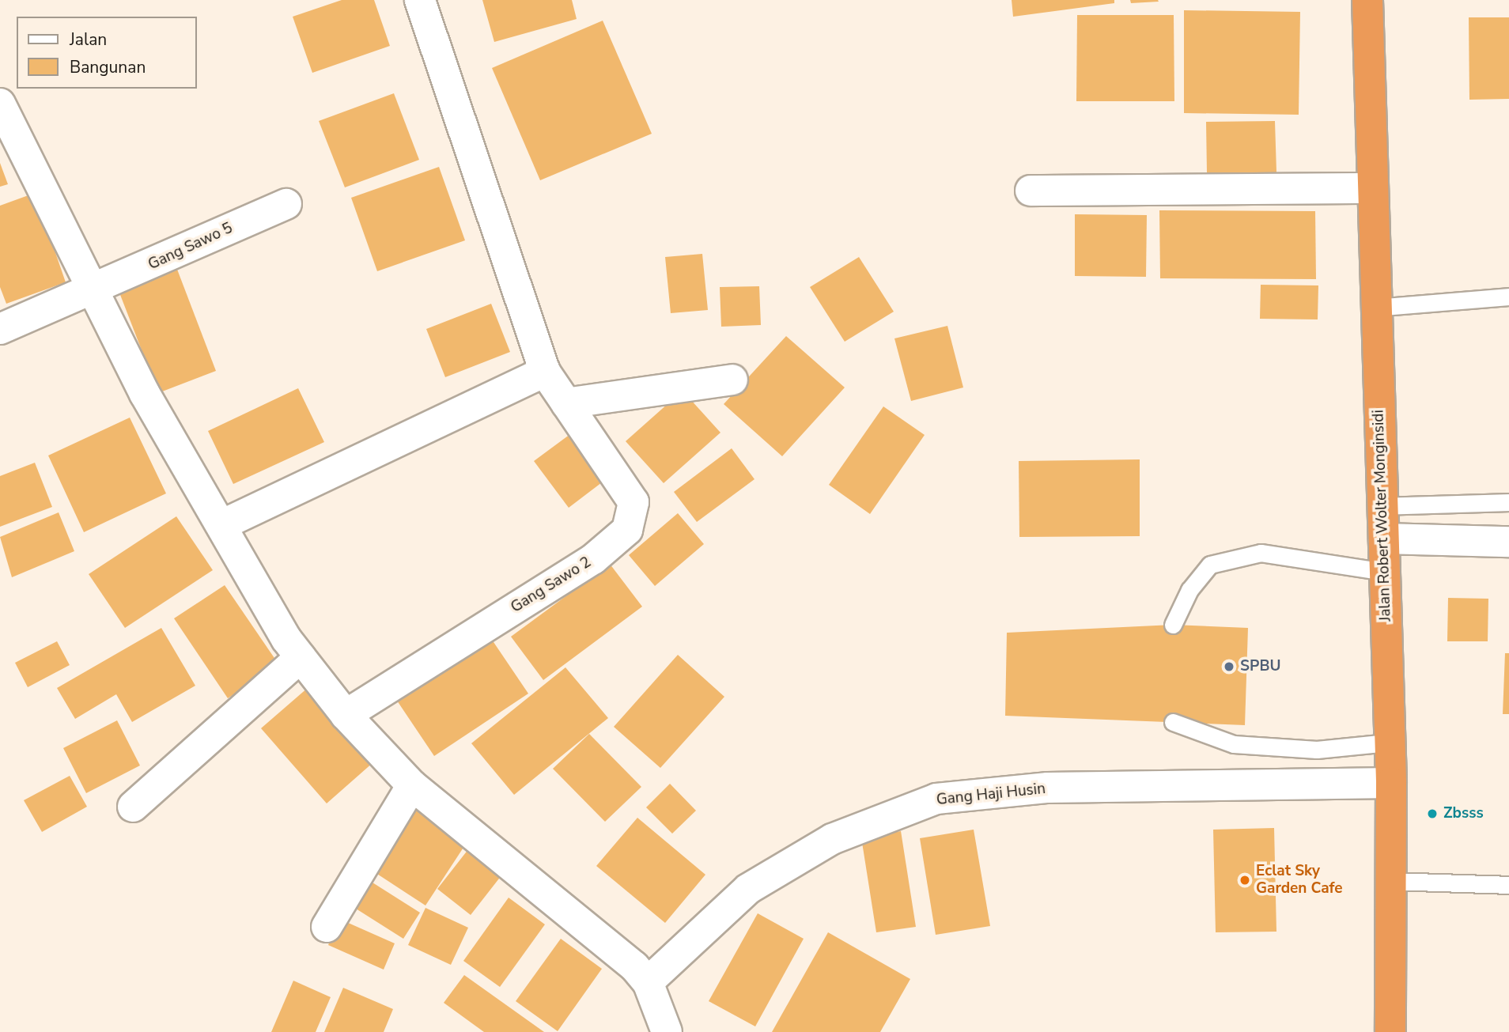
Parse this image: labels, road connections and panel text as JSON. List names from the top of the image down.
{
  "streets": {
    "highway": ["Jalan Robert Wolter Monginsidi"],
    "street": ["Gang Sawo 5", "Gang Sawo 2", "Gang Haji Husin"]
  },
  "crossings": [
    ["Jalan Robert Wolter Monginsidi", "Gang Haji Husin"]
  ],
  "places": ["SPBU", "Zbsss", "Eclat Sky Garden Cafe"],
  "legend": ["Jalan", "Bangunan"]
}
